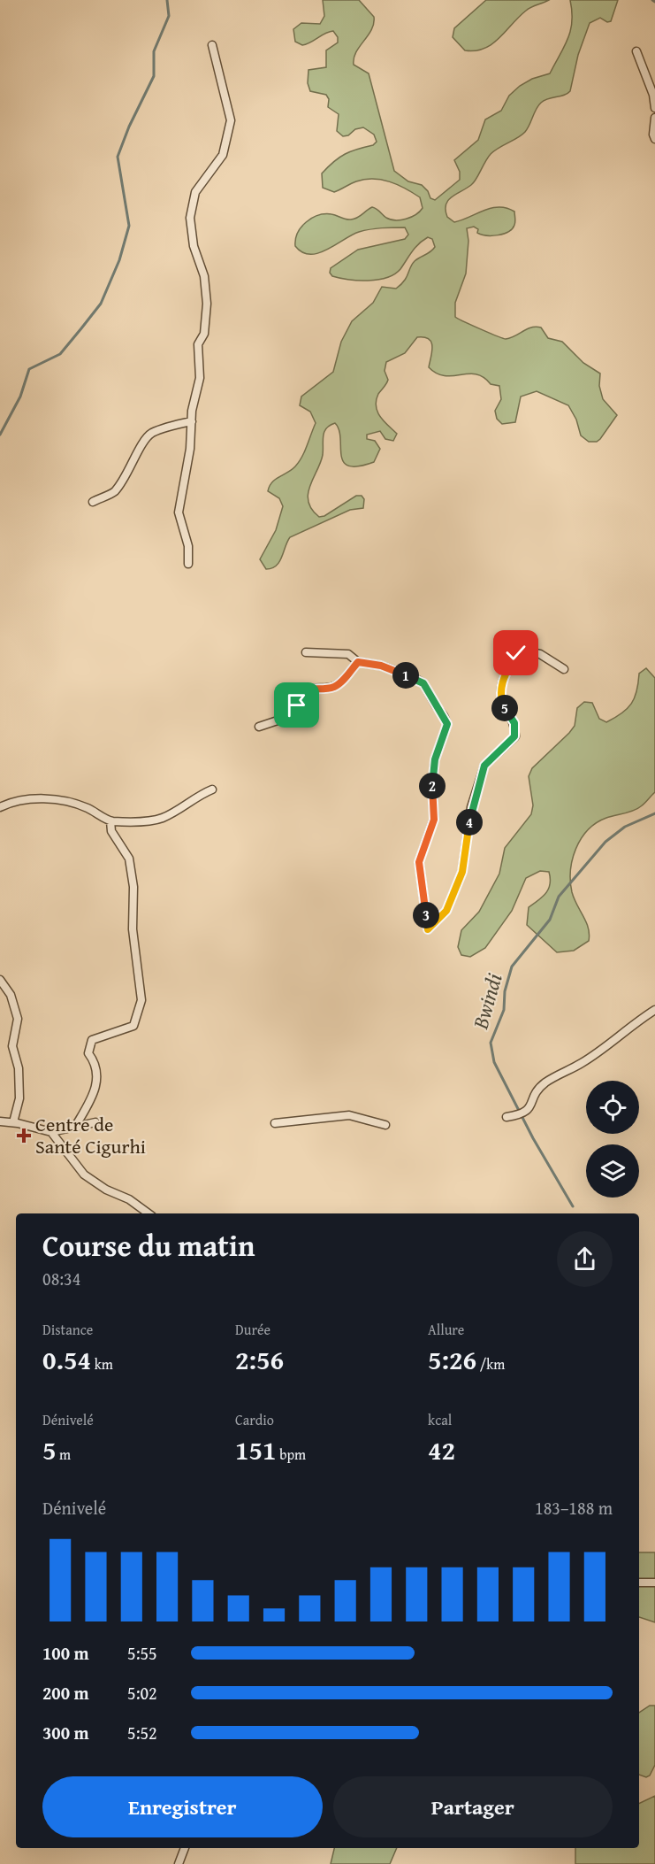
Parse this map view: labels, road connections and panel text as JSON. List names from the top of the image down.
{
  "water": ["Bwindi"],
  "places": {
    "health": ["Centre de Santé Cigurhi"]
  },
  "page": {
    "pins": [
      "1",
      "5",
      "2",
      "4",
      "3"
    ],
    "heading": ["Course du matin", "08:34"],
    "stats": [
      ["Distance", "0.54 km"],
      ["Durée", "2:56"],
      ["Allure", "5:26 /km"],
      ["Dénivelé", "5 m"],
      ["Cardio", "151 bpm"],
      ["kcal", "42"]
    ],
    "chart": ["Dénivelé", "183–188 m"],
    "list": [
      {
        "name": "100 m",
        "note": "5:55"
      },
      {
        "name": "200 m",
        "note": "5:02"
      },
      {
        "name": "300 m",
        "note": "5:52"
      }
    ],
    "buttons": ["Enregistrer", "Partager"]
  }
}
